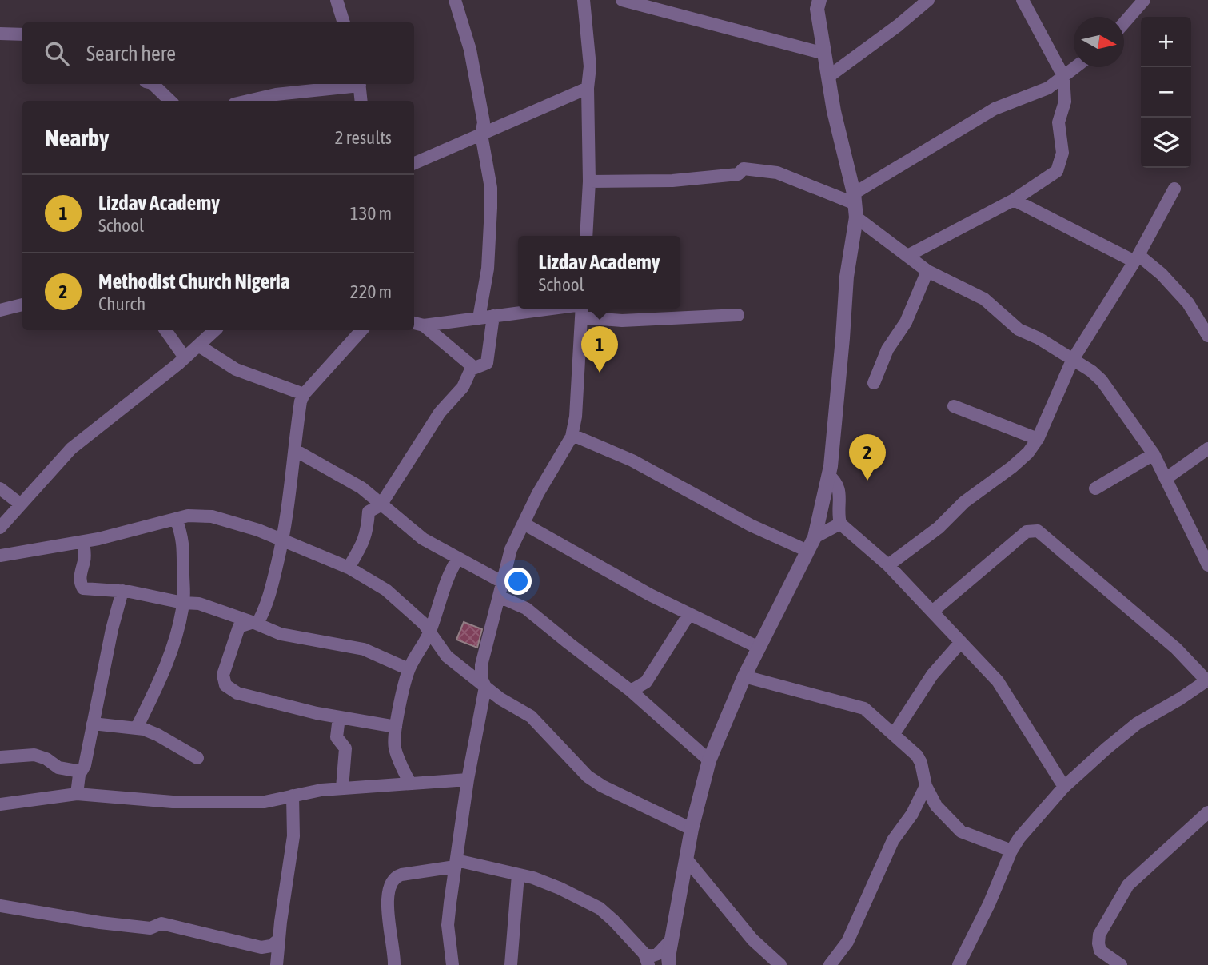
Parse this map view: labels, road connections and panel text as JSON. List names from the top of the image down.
{
  "north": "right",
  "page": {
    "map_buttons": ["+", "−"],
    "search": "Search here",
    "heading": ["Nearby", "2 results"],
    "list": [
      {
        "mark": "1",
        "name": "Lizdav Academy",
        "note": "School",
        "value": "130 m"
      },
      {
        "mark": "2",
        "name": "Methodist Church Nigeria",
        "note": "Church",
        "value": "220 m"
      }
    ],
    "popup": ["Lizdav Academy", "School"],
    "pins": ["1", "2"]
  }
}
